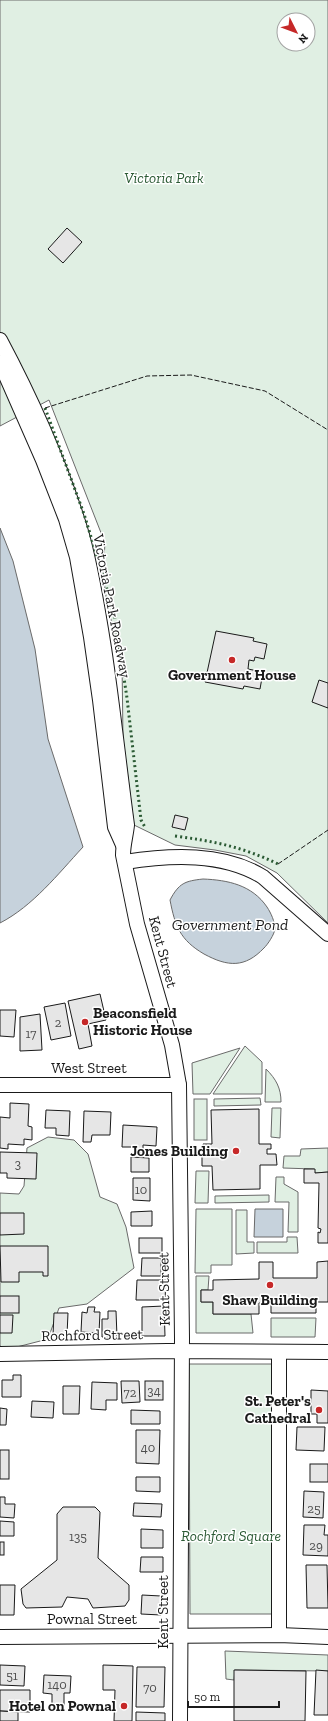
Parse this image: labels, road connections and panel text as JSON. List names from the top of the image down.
{
  "streets": {
    "street": [
      "Victoria Park Roadway",
      "Kent Street",
      "West Street",
      "Rochford Street",
      "Pownal Street"
    ]
  },
  "crossings": [
    ["Victoria Park Roadway", "Kent Street"],
    ["Kent Street", "West Street"],
    ["Kent Street", "Rochford Street"],
    ["Kent Street", "Pownal Street"]
  ],
  "water": ["Government Pond"],
  "parks": ["Victoria Park", "Rochford Square"],
  "places": [
    "Government House",
    "Beaconsfield Historic House",
    "Jones Building",
    "Shaw Building",
    "St. Peter's Cathedral",
    "Hotel on Pownal"
  ],
  "house_numbers": [
    "2",
    "17",
    "3",
    "10",
    "34",
    "72",
    "40",
    "25",
    "135",
    "29",
    "51",
    "140",
    "70"
  ],
  "scale_bar": "50 m",
  "north": "bottom right"
}
